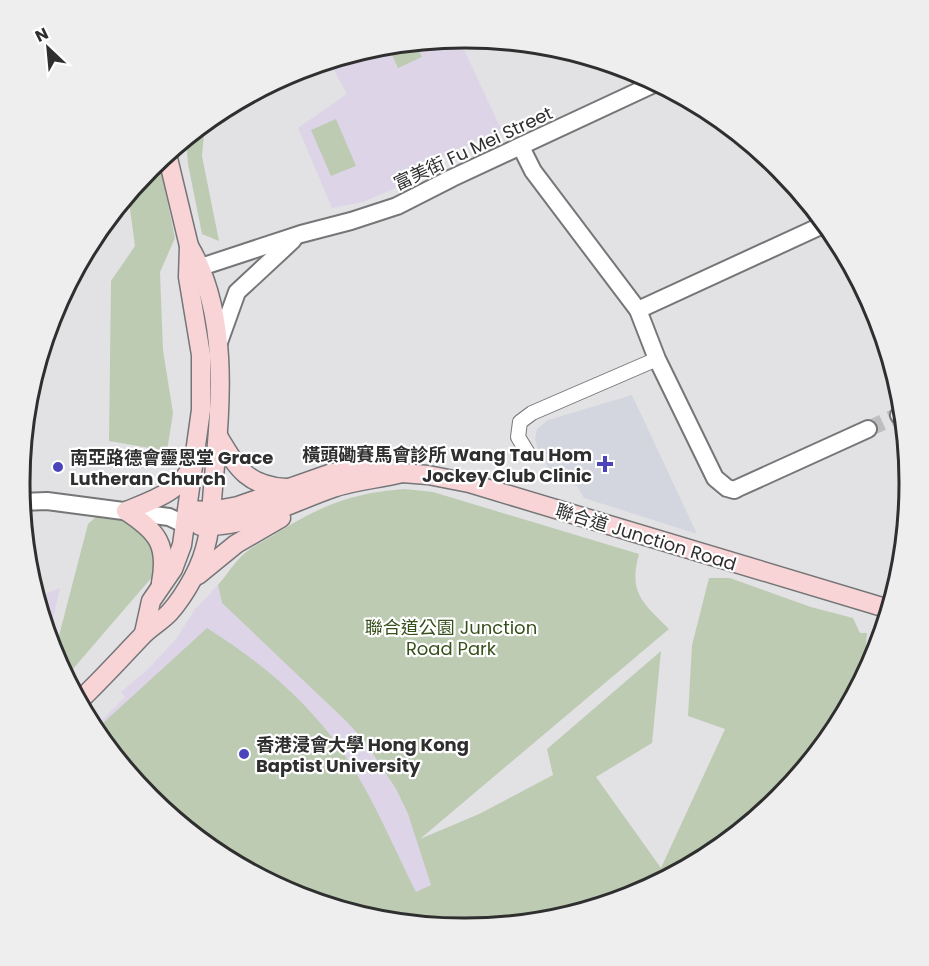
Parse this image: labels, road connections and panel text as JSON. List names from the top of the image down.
{
  "streets": {
    "main road": ["聯合道 Junction Road"],
    "street": ["富美街 Fu Mei Street"]
  },
  "parks": ["聯合道公園 Junction Road Park"],
  "places": {
    "health": ["橫頭磡賽馬會診所 Wang Tau Hom Jockey Club Clinic"],
    "other": ["南亞路德會靈恩堂 Grace Lutheran Church", "香港浸會大學 Hong Kong Baptist University"]
  },
  "north": "top left"
}
